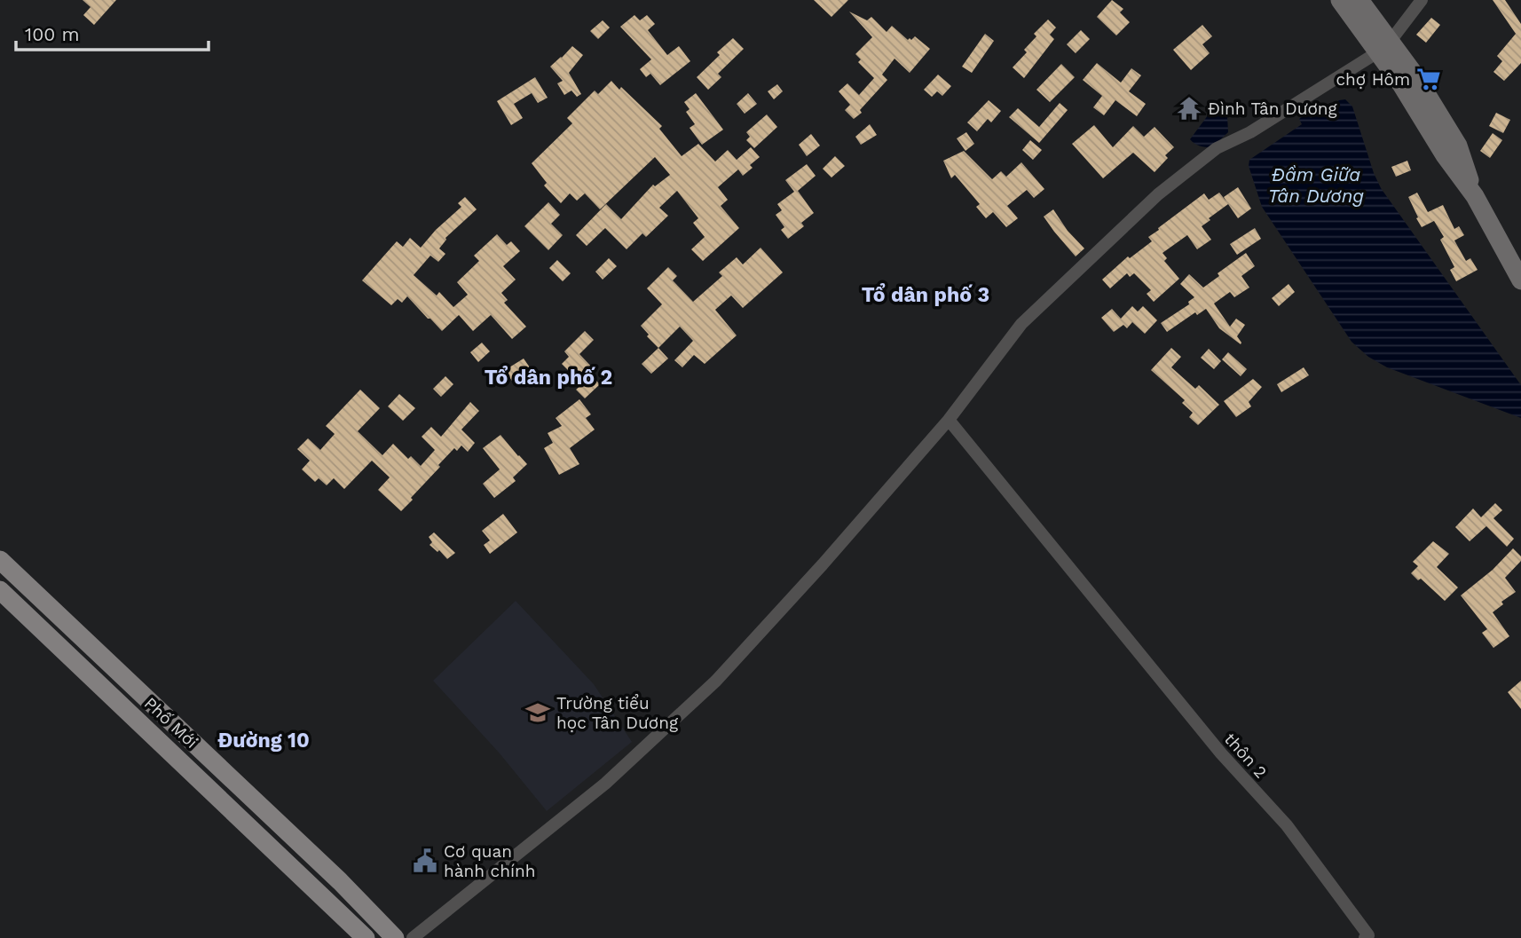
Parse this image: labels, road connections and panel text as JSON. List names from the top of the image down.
{
  "streets": {
    "main road": ["Phố Mới"],
    "street": ["thôn 2"]
  },
  "districts": ["Tổ dân phố 3", "Tổ dân phố 2", "Đường 10"],
  "water": ["Đầm Giữa Tân Dương"],
  "places": {
    "supermarket": ["chợ Hôm"],
    "temple": ["Đình Tân Dương"],
    "school or university": ["Trường tiểu học Tân Dương"],
    "public building": ["Cơ quan hành chính"]
  },
  "scale_bar": "100 m"
}
